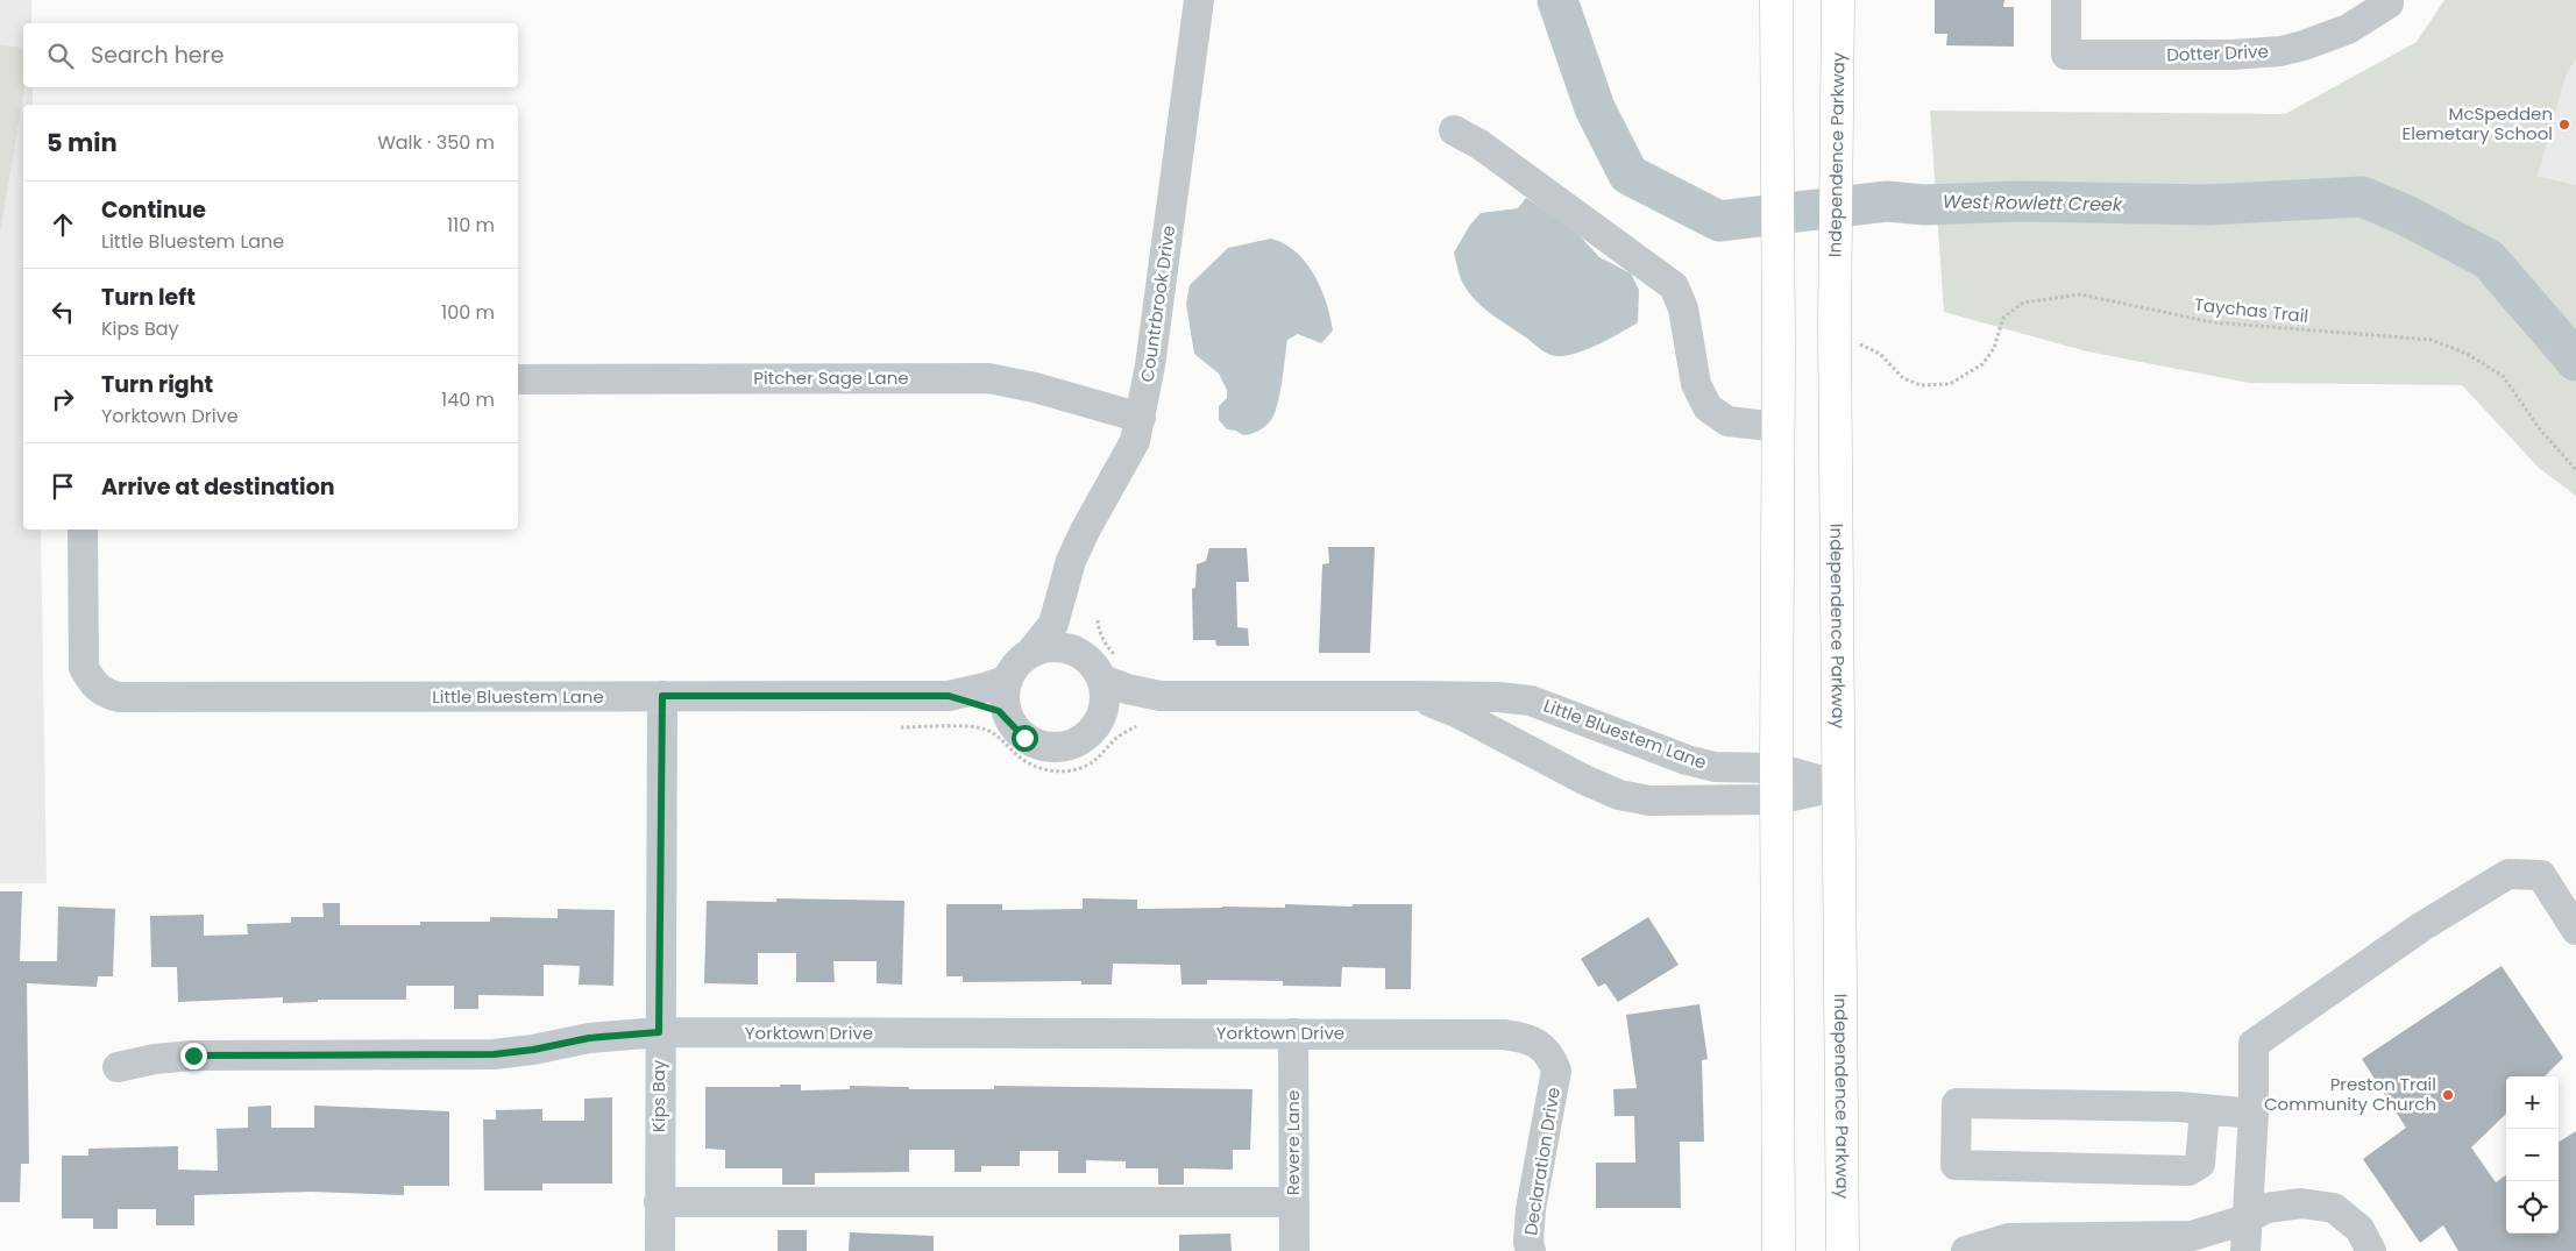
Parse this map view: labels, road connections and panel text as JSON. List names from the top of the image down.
{
  "streets": {
    "main road": ["Independence Parkway"],
    "street": [
      "Dotter Drive",
      "Countrbrook Drive",
      "Pitcher Sage Lane",
      "Little Bluestem Lane",
      "Yorktown Drive",
      "Kips Bay",
      "Revere Lane",
      "Declaration Drive"
    ],
    "path": ["Taychas Trail"]
  },
  "crossings": [
    ["Independence Parkway", "Taychas Trail"],
    ["Independence Parkway", "Little Bluestem Lane"],
    ["Countrbrook Drive", "Pitcher Sage Lane"],
    ["Countrbrook Drive", "Little Bluestem Lane"],
    ["Little Bluestem Lane", "Kips Bay"],
    ["Yorktown Drive", "Kips Bay"],
    ["Yorktown Drive", "Revere Lane"],
    ["Yorktown Drive", "Declaration Drive"]
  ],
  "water": ["West Rowlett Creek"],
  "places": ["McSpedden Elemetary School", "Preston Trail Community Church"],
  "page": {
    "search": "Search here",
    "heading": ["5 min", "Walk · 350 m"],
    "list": [
      ["Continue", "Little Bluestem Lane", "110 m"],
      ["Turn left", "Kips Bay", "100 m"],
      ["Turn right", "Yorktown Drive", "140 m"],
      "Arrive at destination"
    ],
    "map_buttons": ["+", "−"]
  }
}
